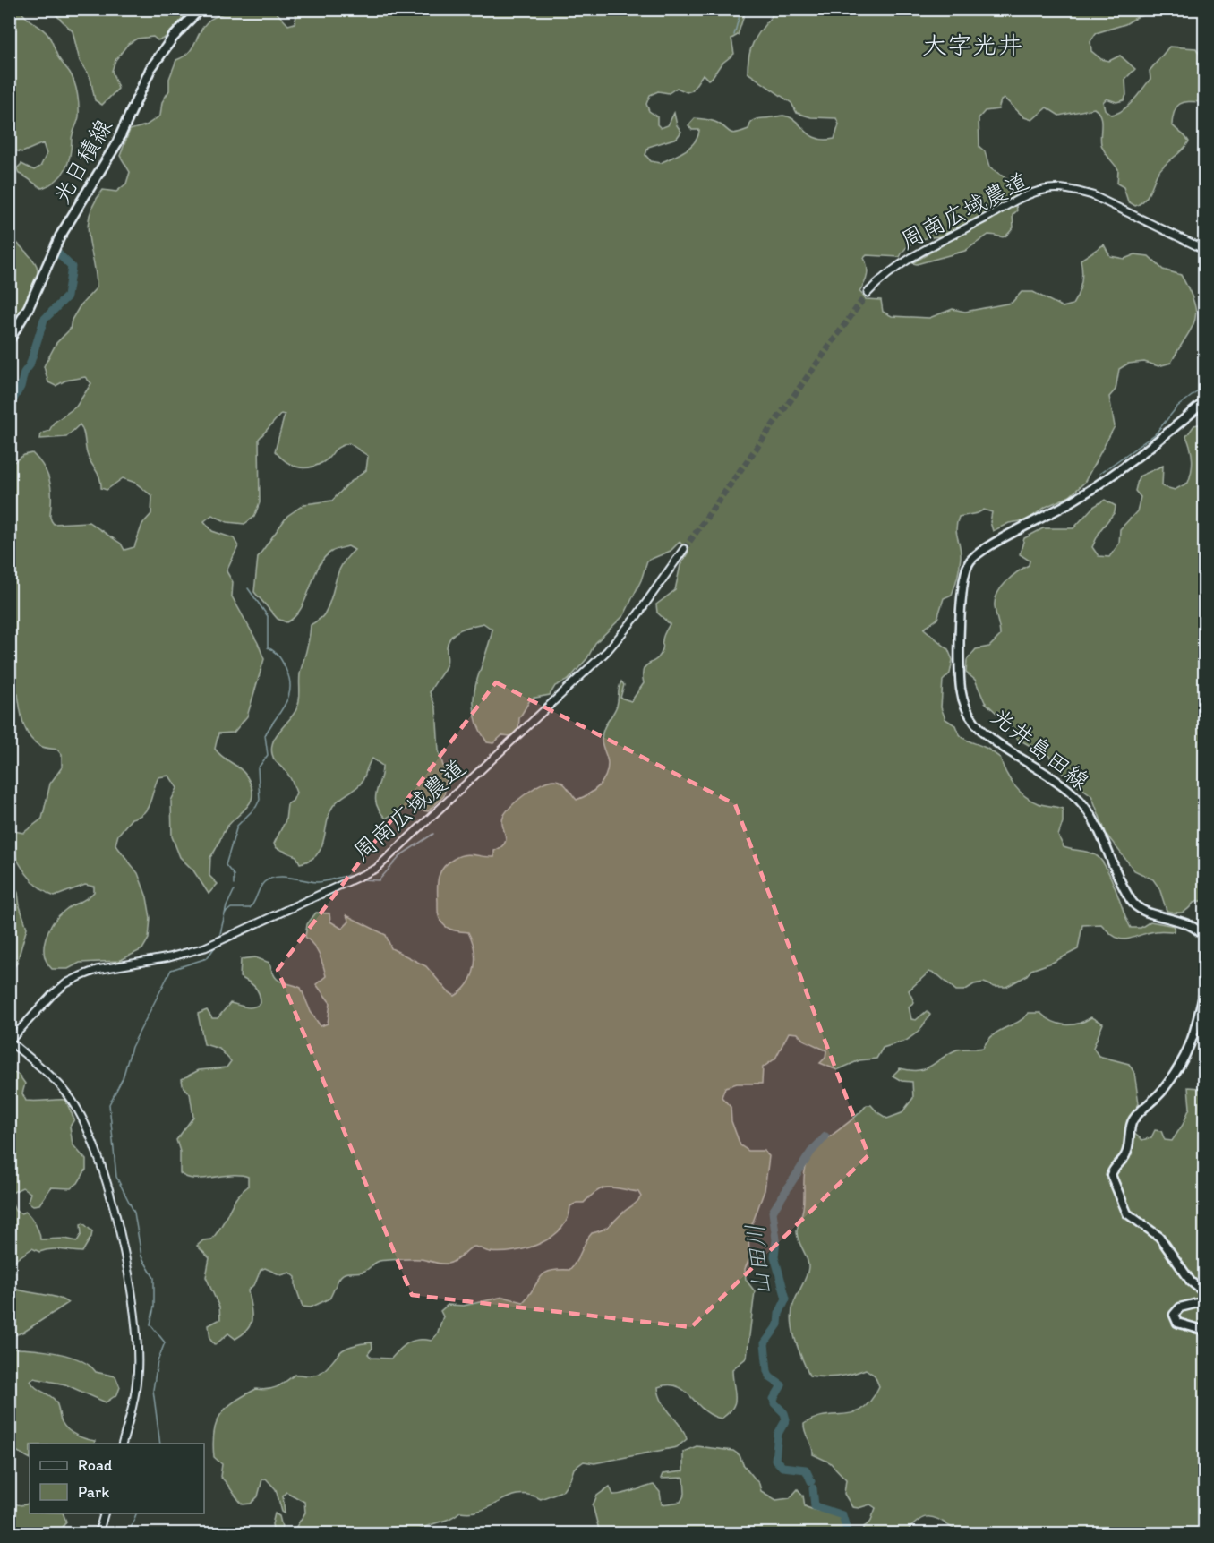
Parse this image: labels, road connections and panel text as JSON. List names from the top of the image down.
{
  "streets": {
    "main road": ["光日積線", "光井島田線"],
    "street": ["周南広域農道"]
  },
  "districts": ["大字光井"],
  "water": ["山田川"],
  "legend": ["Road", "Park"]
}
